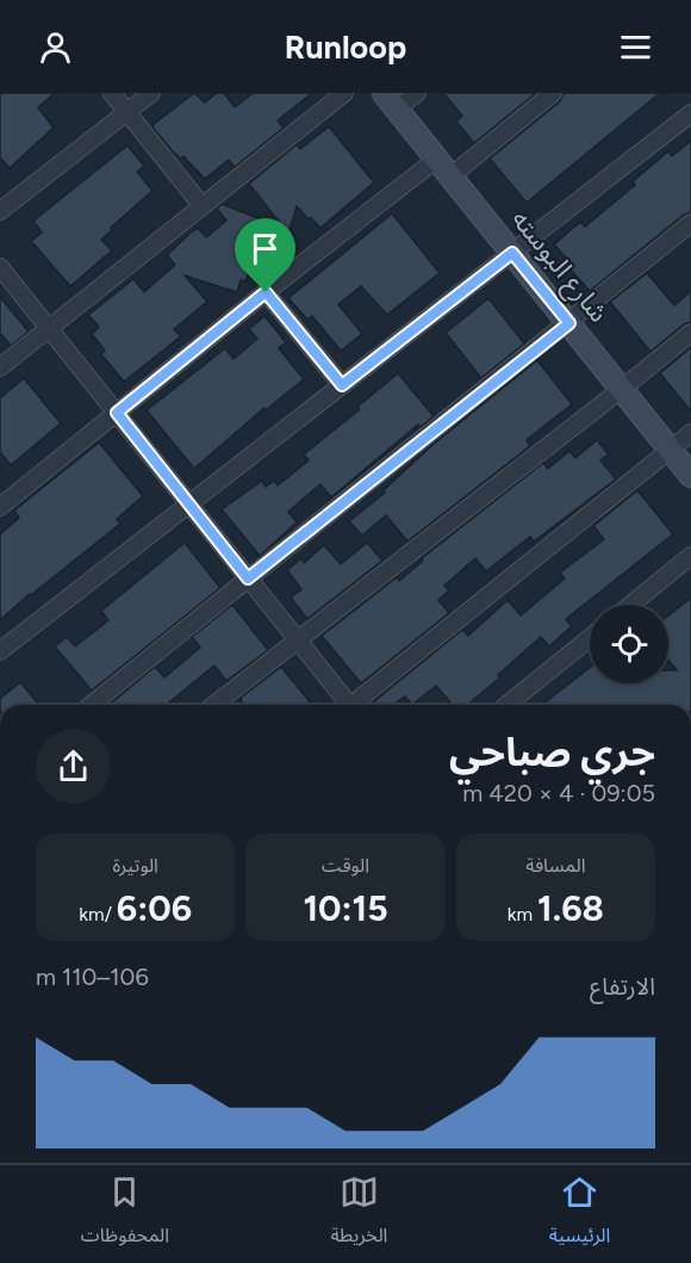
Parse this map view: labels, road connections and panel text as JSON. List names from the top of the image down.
{
  "streets": {
    "street": ["شارع البوسته"]
  },
  "page": {
    "header": "Runloop",
    "heading": ["جري صباحي", "09:05 · 4 × 420 m"],
    "stats": [
      ["المسافة", "1.68 km"],
      ["الوقت", "10:15"],
      ["الوتيرة", "6:06 /km"]
    ],
    "chart": ["الارتفاع", "106–110 m"],
    "tabs": ["الرئيسية", "الخريطة", "المحفوظات"]
  }
}
